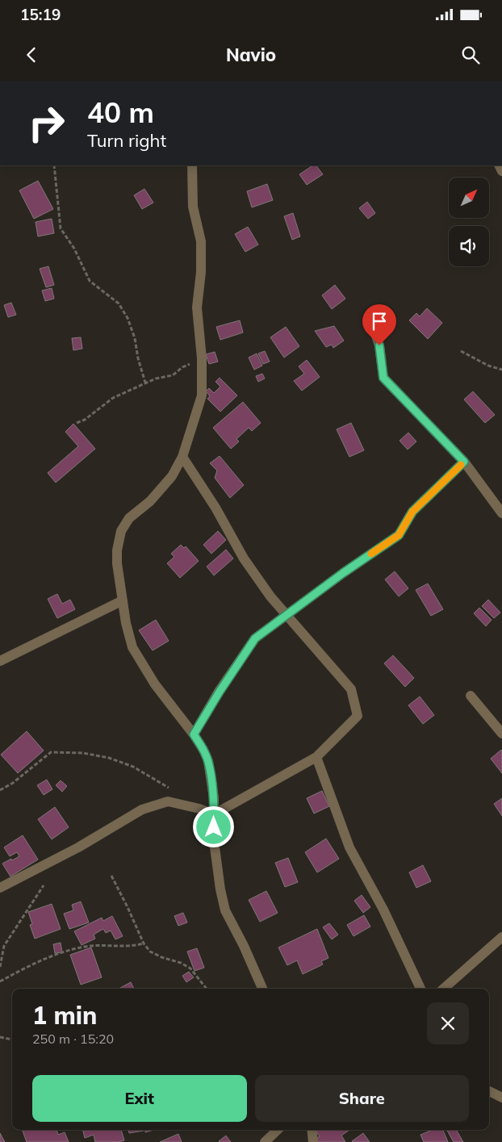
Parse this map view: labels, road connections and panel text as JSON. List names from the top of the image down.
{
  "north": "top right",
  "page": {
    "status": "15:19",
    "header": "Navio",
    "turn": ["40 m", "Turn right"],
    "heading": ["1 min", "250 m · 15:20"],
    "buttons": ["Exit", "Share"]
  }
}
